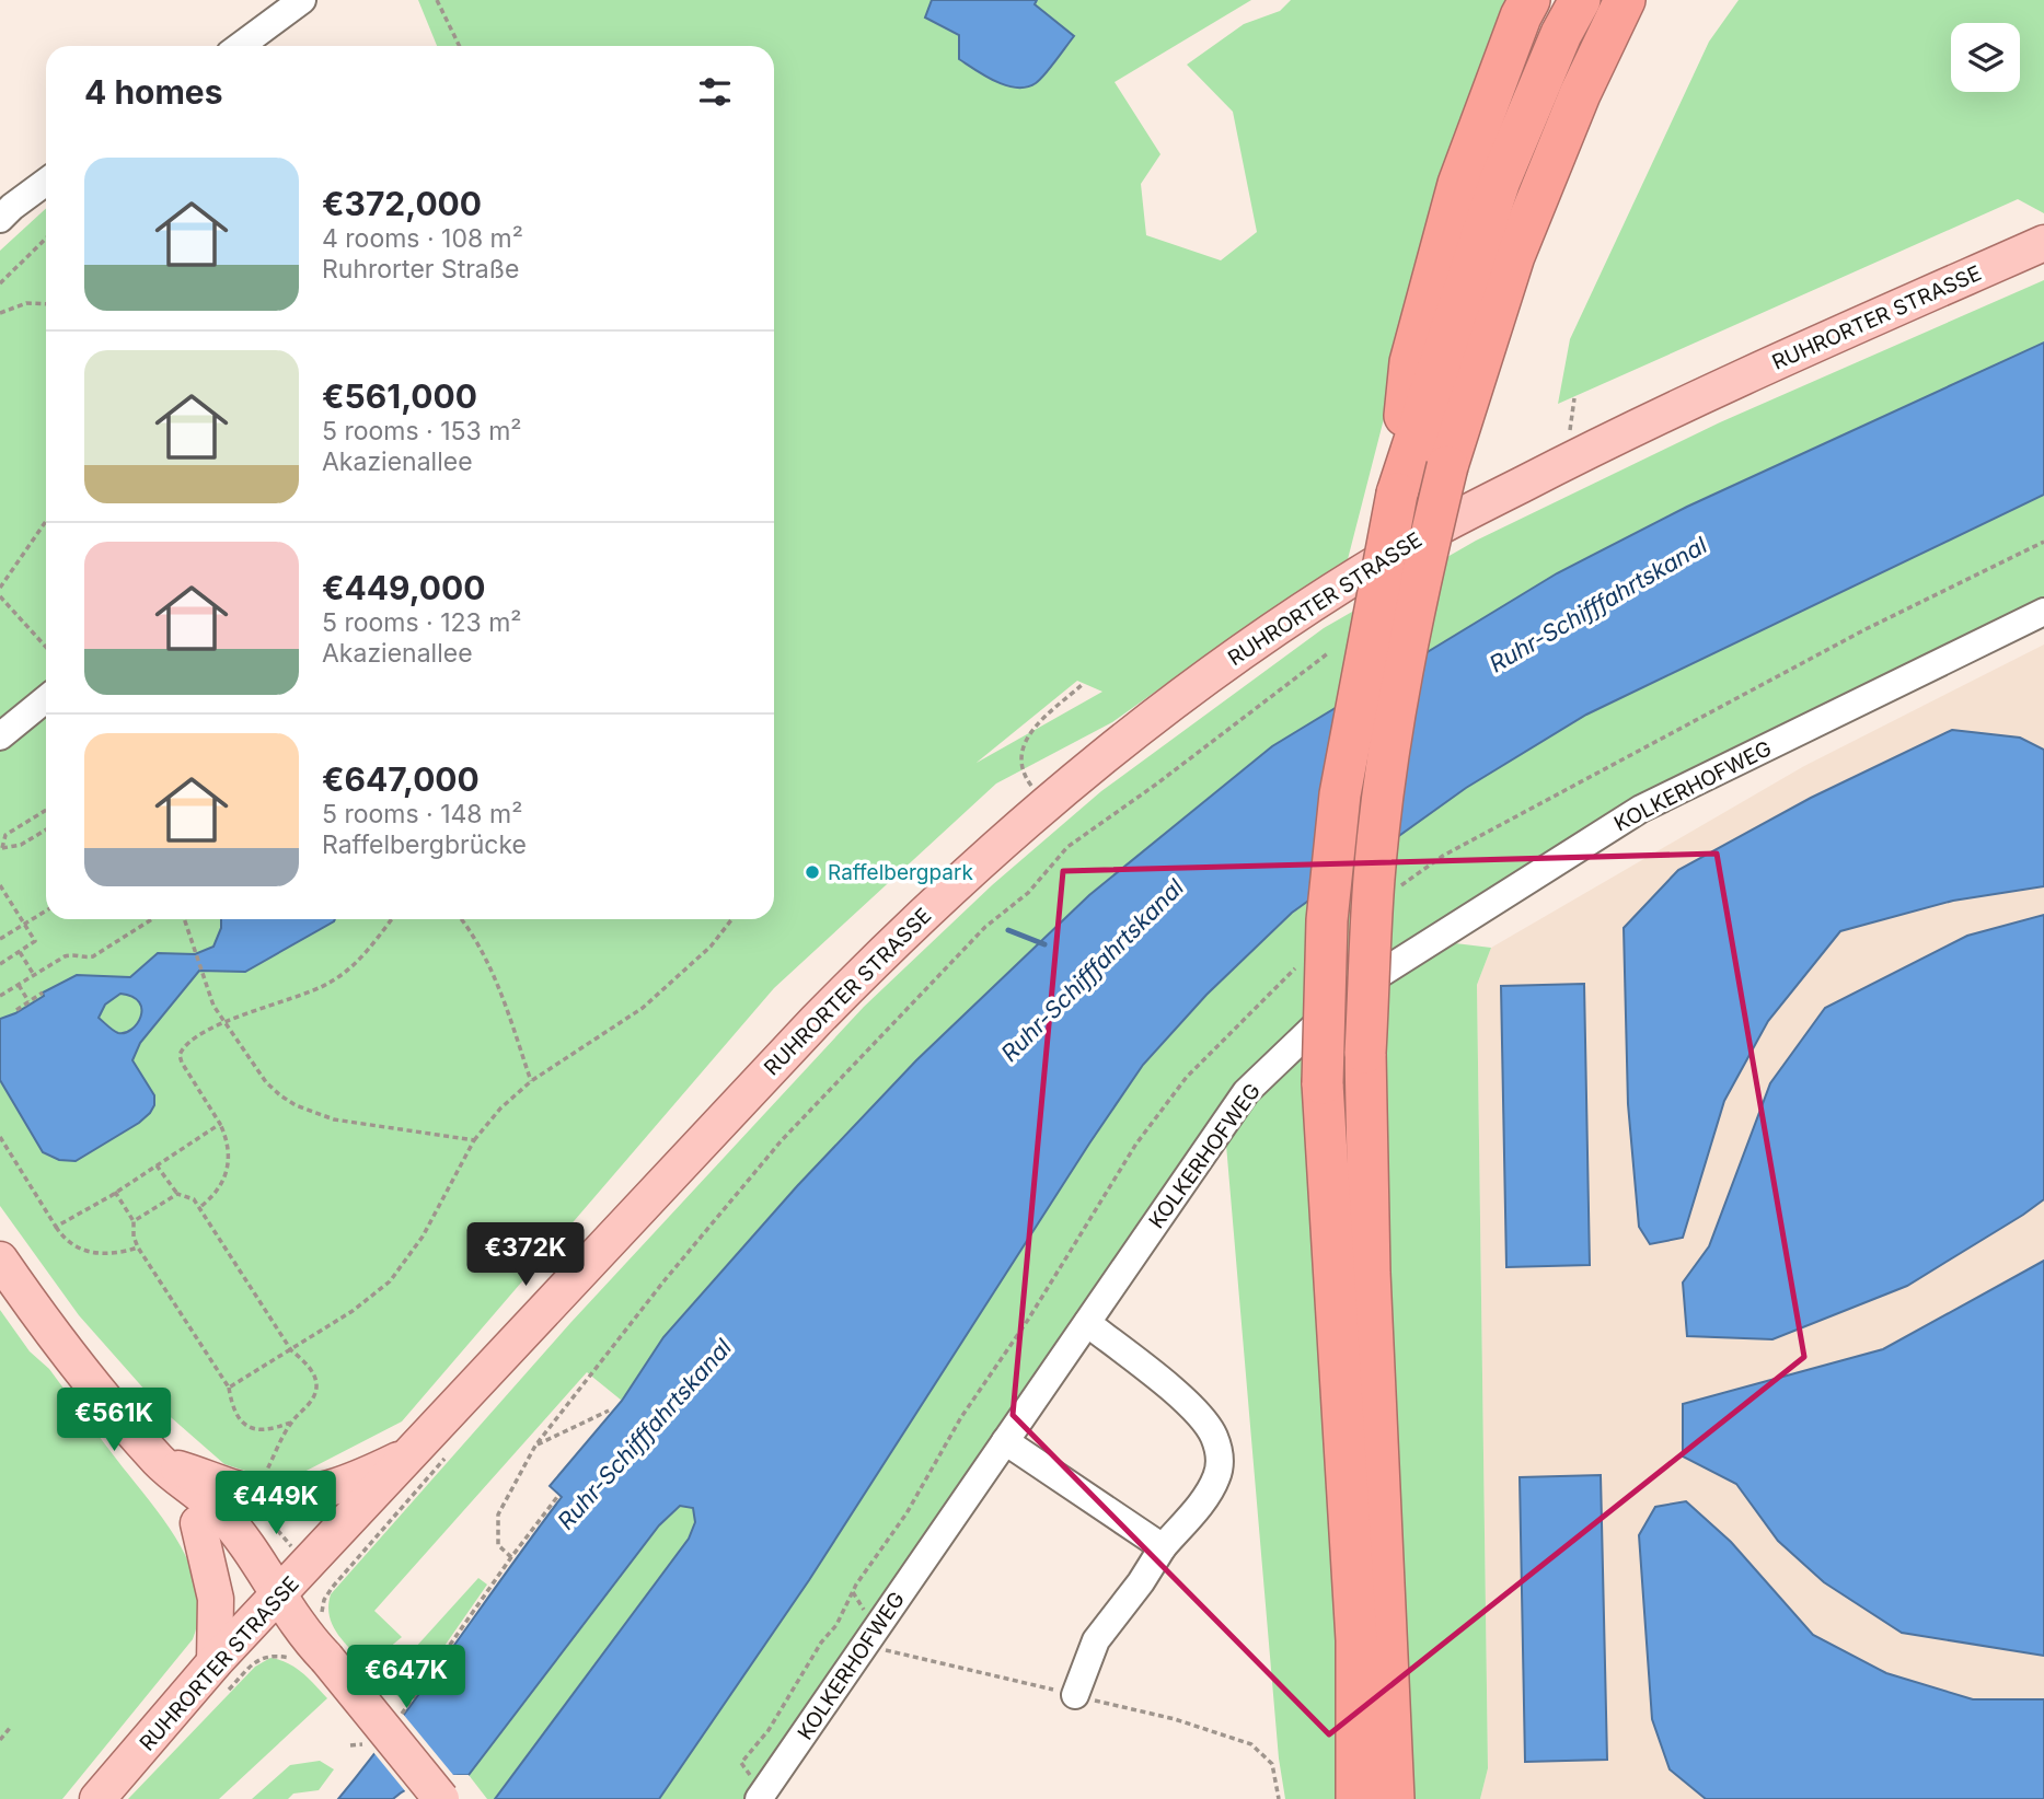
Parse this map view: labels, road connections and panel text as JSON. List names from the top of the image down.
{
  "streets": {
    "main road": ["RUHRORTER STRASSE"],
    "street": ["KOLKERHOFWEG"]
  },
  "water": ["Ruhr-Schifffahrtskanal"],
  "places": ["Raffelbergpark"],
  "page": {
    "heading": "4 homes",
    "list": [
      {
        "name": "€372,000",
        "note": "4 rooms · 108 m² · Ruhrorter Straße"
      },
      {
        "name": "€561,000",
        "note": "5 rooms · 153 m² · Akazienallee"
      },
      {
        "name": "€449,000",
        "note": "5 rooms · 123 m² · Akazienallee"
      },
      {
        "name": "€647,000",
        "note": "5 rooms · 148 m² · Raffelbergbrücke"
      }
    ],
    "price": [
      "€372K",
      "€561K",
      "€449K",
      "€647K"
    ]
  }
}
